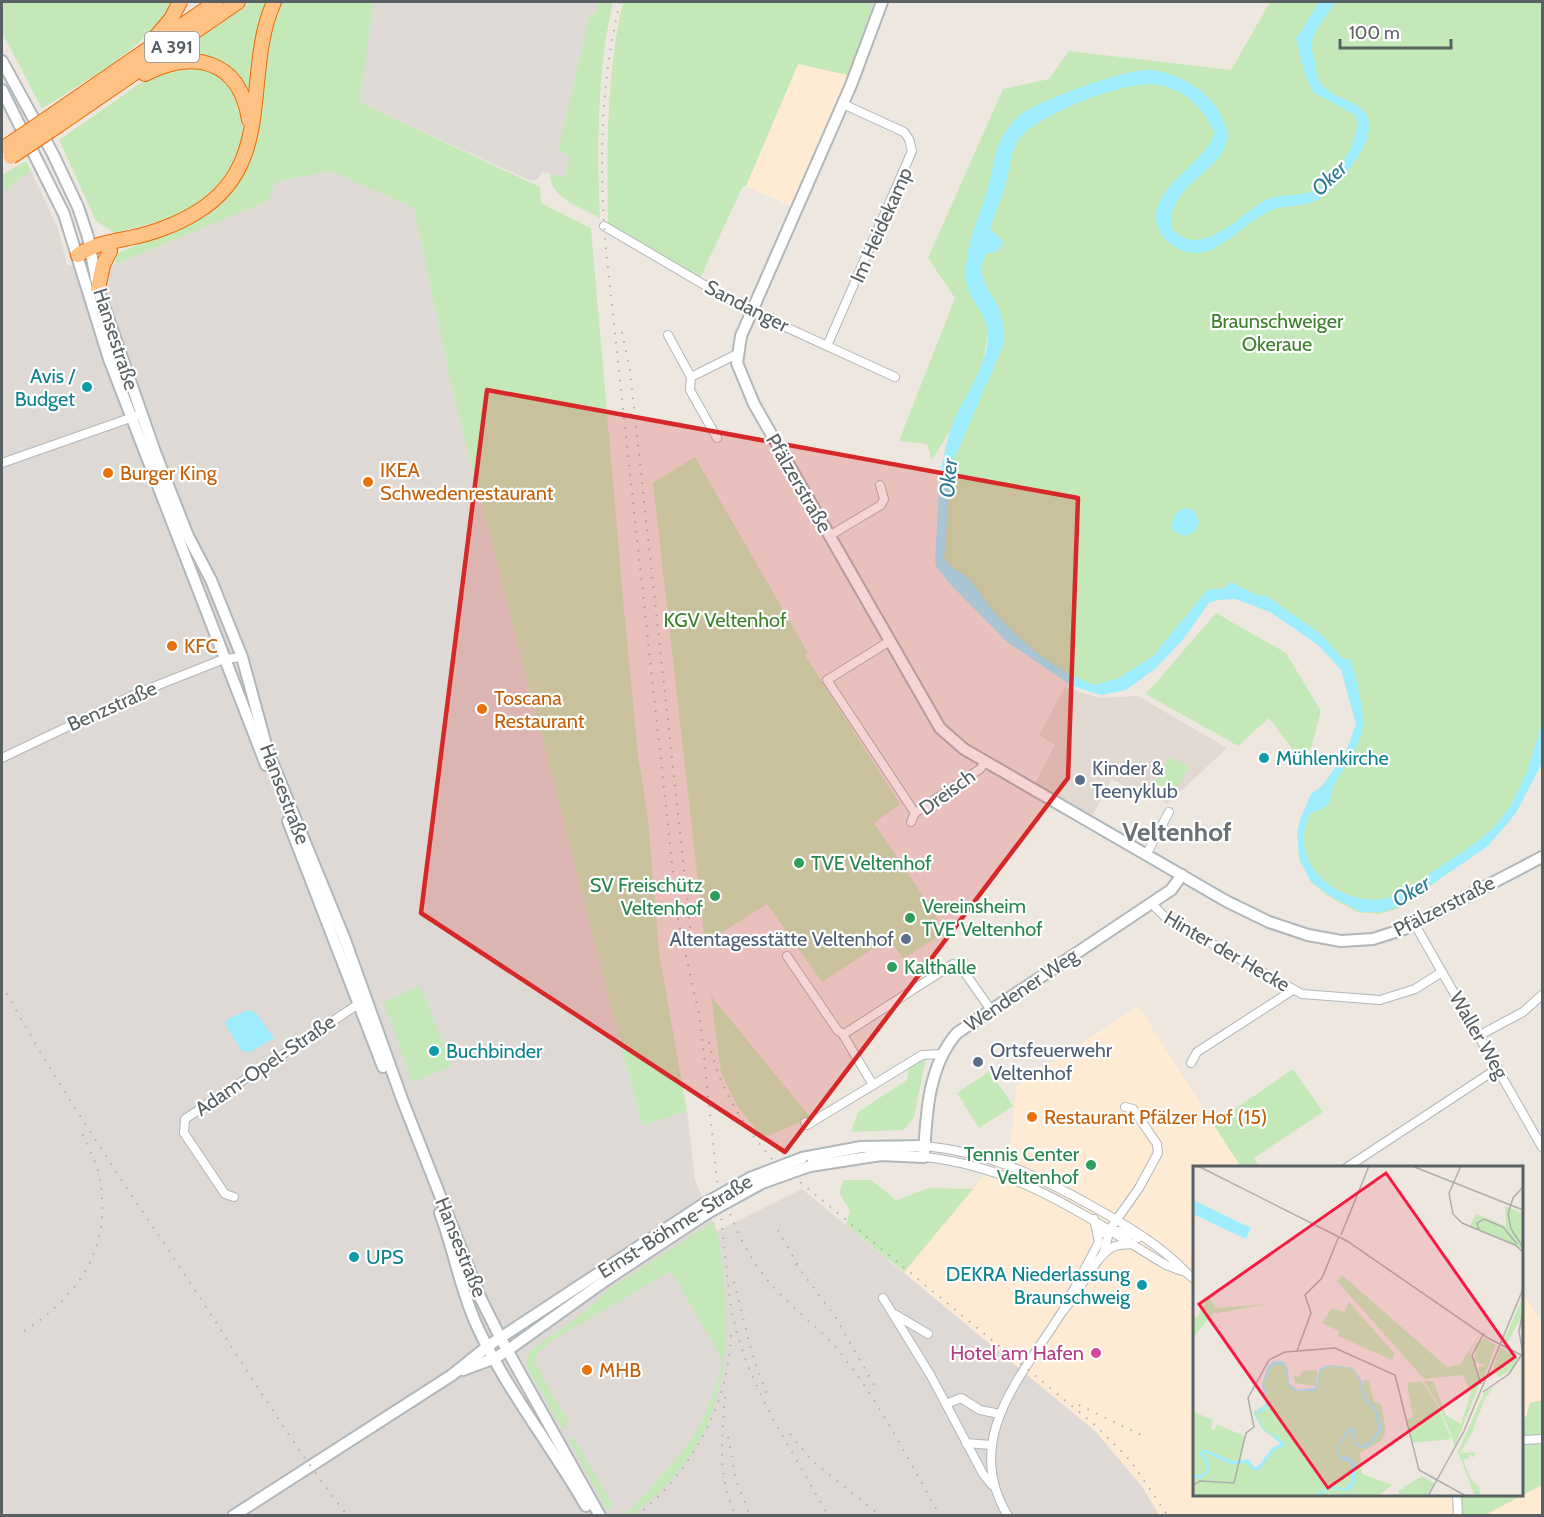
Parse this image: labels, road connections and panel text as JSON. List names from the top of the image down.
{
  "streets": {
    "highway": ["A 391"],
    "main road": [
      "Hansestraße",
      "Pfälzerstraße",
      "Wendener Weg",
      "Ernst-Böhme-Straße"
    ],
    "street": [
      "Im Heidekamp",
      "Sandanger",
      "Benzstraße",
      "Dreisch",
      "Hinter der Hecke",
      "Waller Weg",
      "Adam-Opel-Straße"
    ]
  },
  "crossings": [
    ["Im Heidekamp", "Sandanger"],
    ["Hansestraße", "Benzstraße"],
    ["Hansestraße", "Adam-Opel-Straße"],
    ["Hansestraße", "Ernst-Böhme-Straße"],
    ["Pfälzerstraße", "Dreisch"],
    ["Pfälzerstraße", "Wendener Weg"],
    ["Pfälzerstraße", "Waller Weg"],
    ["Hinter der Hecke", "Wendener Weg"],
    ["Hinter der Hecke", "Waller Weg"],
    ["Wendener Weg", "Ernst-Böhme-Straße"]
  ],
  "districts": ["Veltenhof"],
  "water": ["Oker"],
  "parks": ["Braunschweiger Okeraue", "KGV Veltenhof"],
  "places": [
    "Avis / Budget",
    "Burger King",
    "IKEA Schwedenrestaurant",
    "KFC",
    "Toscana Restaurant",
    "Mühlenkirche",
    "Kinder & Teenyklub",
    "TVE Veltenhof",
    "SV Freischütz Veltenhof",
    "Vereinsheim TVE Veltenhof",
    "Altentagesstätte Veltenhof",
    "Kalthalle",
    "Buchbinder",
    "Ortsfeuerwehr Veltenhof",
    "Restaurant Pfälzer Hof (15)",
    "Tennis Center Veltenhof",
    "UPS",
    "DEKRA Niederlassung Braunschweig",
    "Hotel am Hafen",
    "MHB"
  ],
  "scale_bar": "100 m"
}
